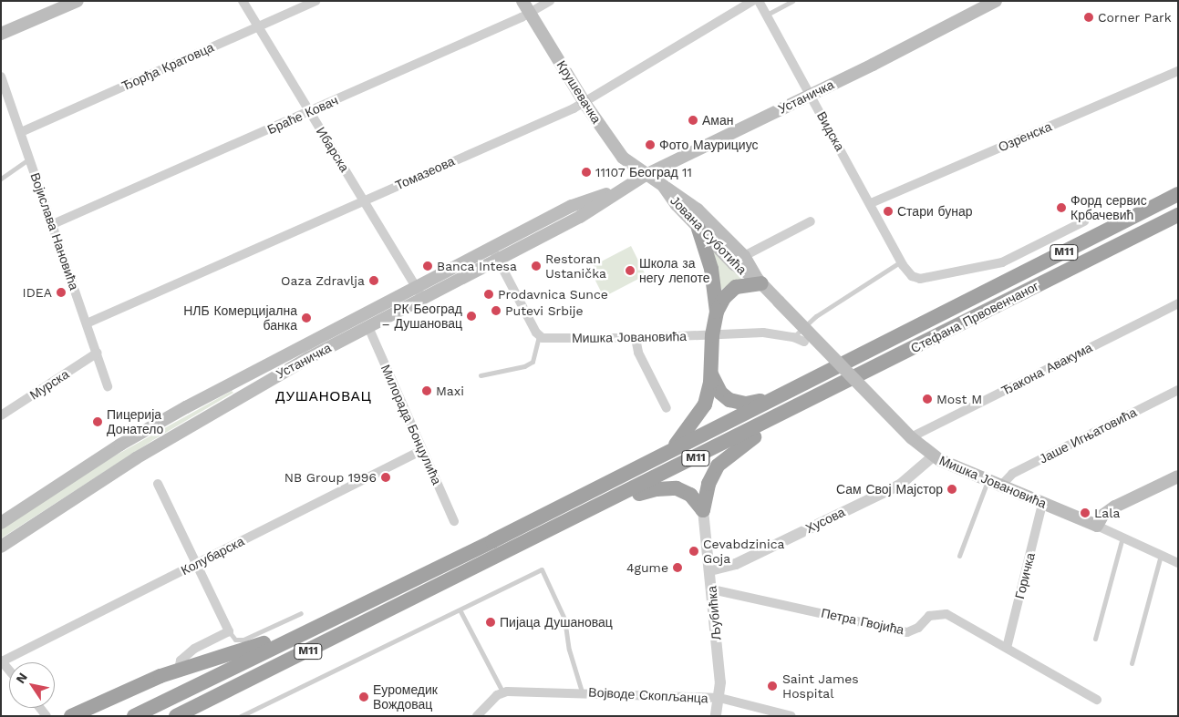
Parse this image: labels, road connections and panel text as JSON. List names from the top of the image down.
{
  "streets": {
    "highway": ["M11", "Стефана Првовенчаног"],
    "main road": [
      "Крушевачка",
      "Устаничка",
      "Јована Суботића",
      "Мишка Јовановића"
    ],
    "street": [
      "Ђорђа Кратовца",
      "Браће Ковач",
      "Видска",
      "Озренска",
      "Ибарска",
      "Томазеова",
      "Војислава Нановића",
      "Ђакона Авакума",
      "Мурска",
      "Милорада Бонџулића",
      "Јаше Игњатовића",
      "Хусова",
      "Колубарска",
      "Горичка",
      "Љубићка",
      "Петра Гвојића",
      "Војводе Скопљанца"
    ]
  },
  "crossings": [
    ["Ђорђа Кратовца", "Ибарска"],
    ["Ђорђа Кратовца", "Војислава Нановића"],
    ["Крушевачка", "Устаничка"],
    ["Крушевачка", "Браће Ковач"],
    ["Крушевачка", "Томазеова"],
    ["Крушевачка", "Јована Суботића"],
    ["Устаничка", "Видска"],
    ["Устаничка", "Ибарска"],
    ["Устаничка", "Јована Суботића"],
    ["Устаничка", "Милорада Бонџулића"],
    ["Браће Ковач", "Ибарска"],
    ["Браће Ковач", "Војислава Нановића"],
    ["Видска", "Озренска"],
    ["Ибарска", "Томазеова"],
    ["Томазеова", "Војислава Нановића"],
    ["Војислава Нановића", "Мурска"],
    ["Јована Суботића", "Мишка Јовановића"],
    ["M11", "Стефана Првовенчаног"],
    ["Мишка Јовановића", "Ђакона Авакума"],
    ["Мишка Јовановића", "Јаше Игњатовића"],
    ["Мишка Јовановића", "Хусова"],
    ["Мишка Јовановића", "Горичка"],
    ["Милорада Бонџулића", "Колубарска"],
    ["Хусова", "Љубићка"],
    ["Горичка", "Петра Гвојића"],
    ["Љубићка", "Петра Гвојића"],
    ["Љубићка", "Војводе Скопљанца"]
  ],
  "districts": ["ДУШАНОВАЦ"],
  "places": [
    "Corner Park",
    "Аман",
    "Фото Маурициус",
    "11107 Београд 11",
    "Форд сервис Крбачевић",
    "Стари бунар",
    "Banca Intesa",
    "Restoran Ustanička",
    "Школа за негу лепоте",
    "Oaza Zdravlja",
    "IDEA",
    "Prodavnica Sunce",
    "Putevi Srbije",
    "РК Београд – Душановац",
    "НЛБ Комерцијална банка",
    "Maxi",
    "Most M",
    "Пицерија Донатело",
    "NB Group 1996",
    "Сам Свој Мајстор",
    "Lala",
    "Cevabdzinica Goja",
    "4gume",
    "Пијаца Душановац",
    "Saint James Hospital",
    "Еуромедик Вождовац"
  ],
  "north": "top left"
}
